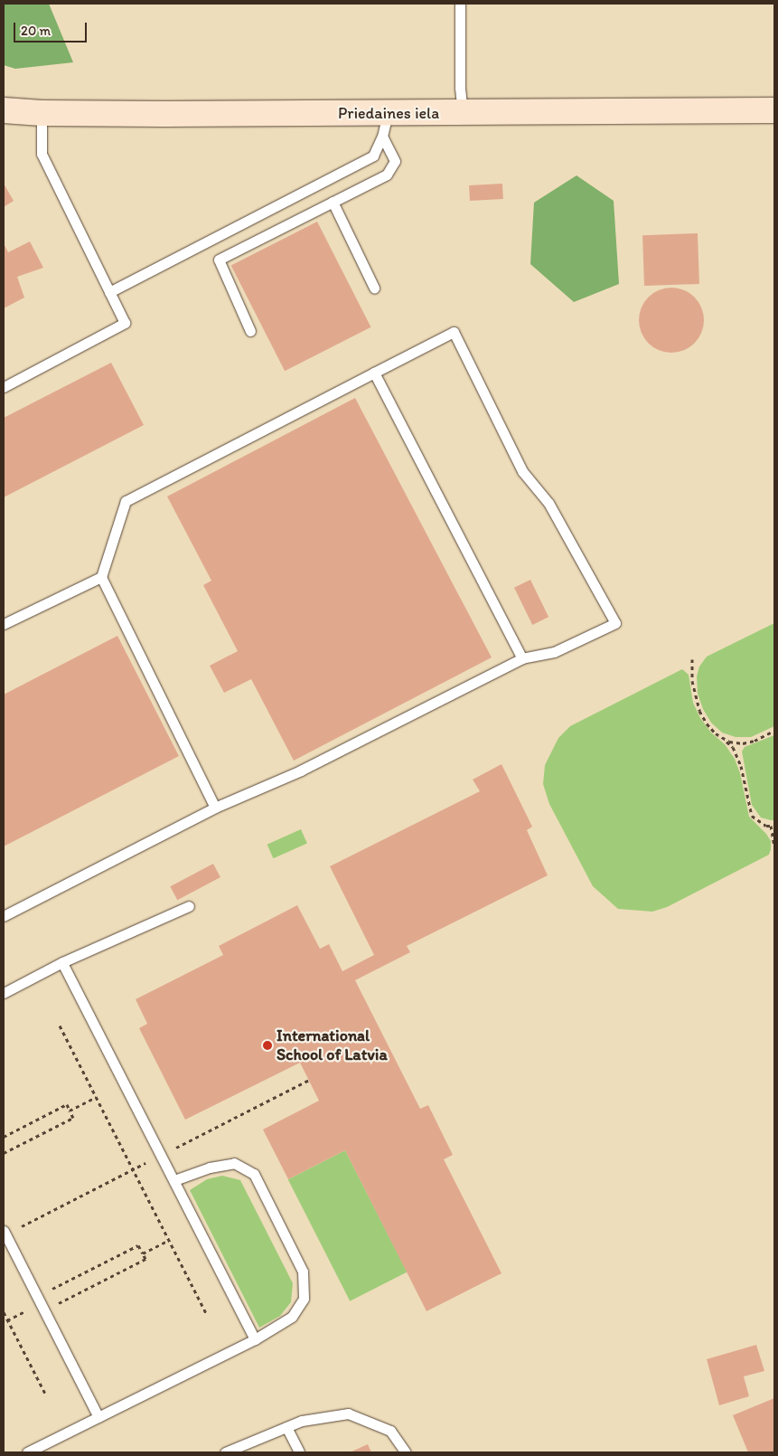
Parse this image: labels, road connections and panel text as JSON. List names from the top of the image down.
{
  "streets": {
    "street": ["Priedaines iela"]
  },
  "places": ["International School of Latvia"],
  "scale_bar": "20 m"
}
